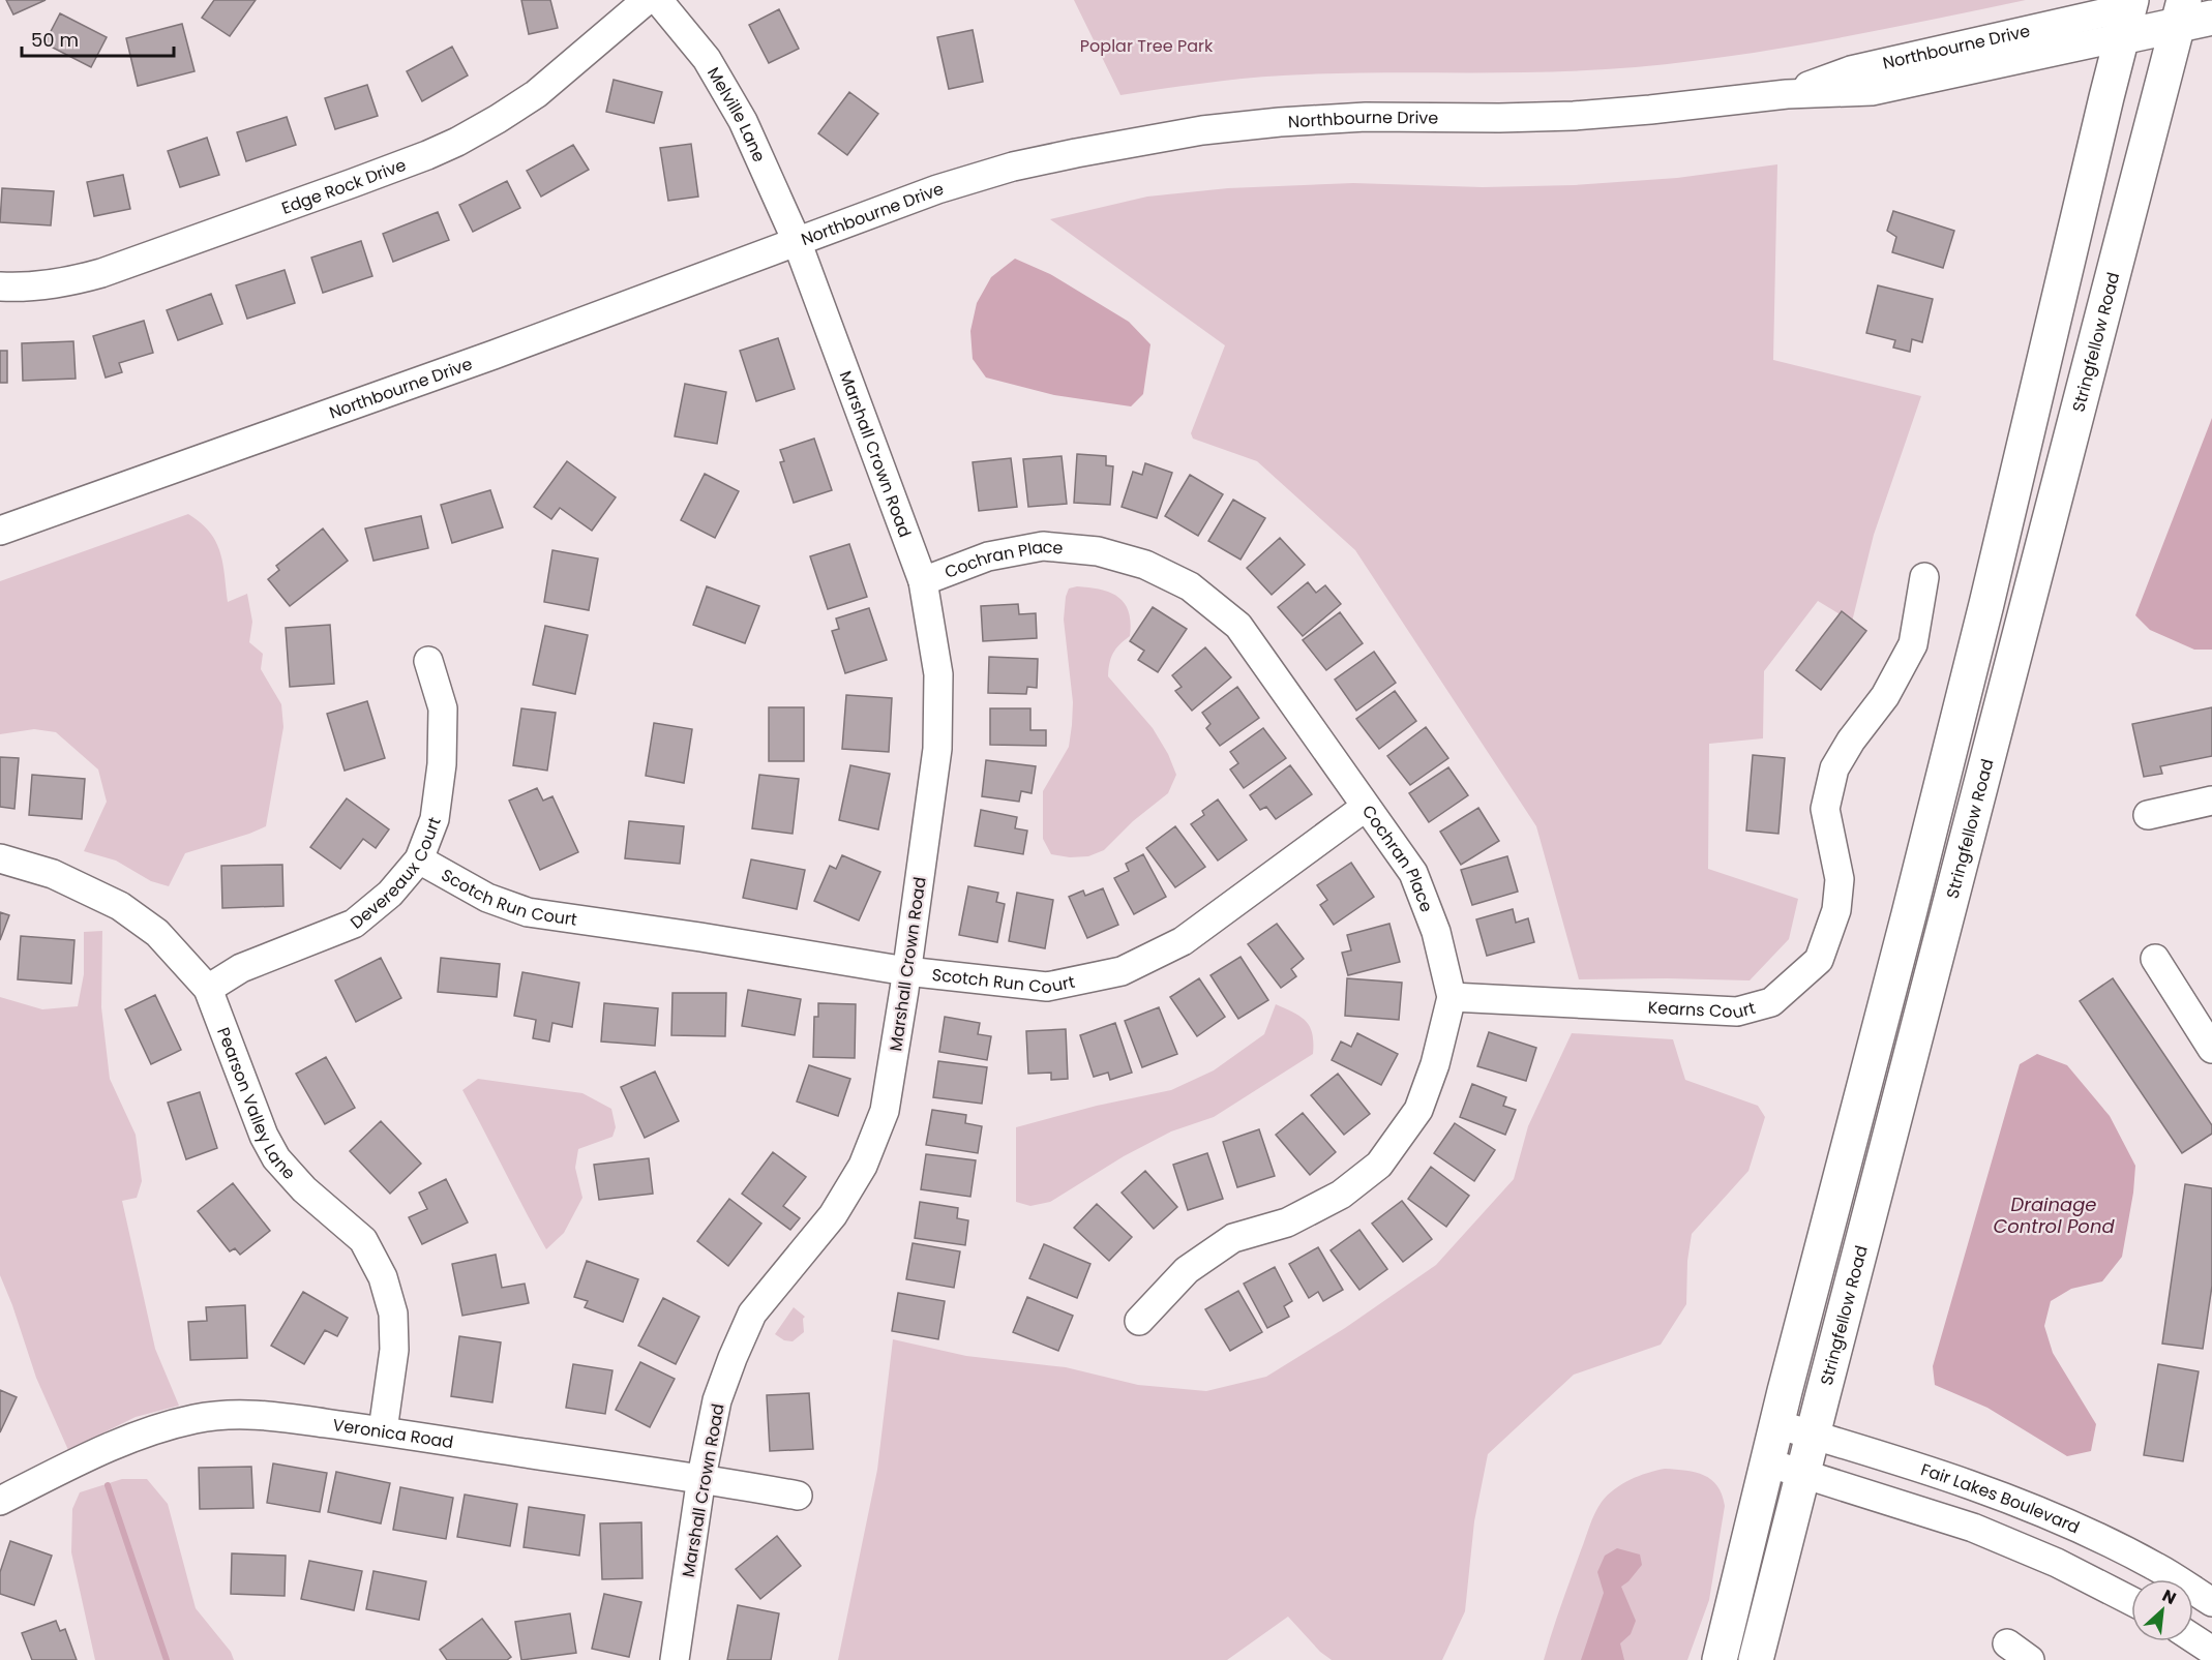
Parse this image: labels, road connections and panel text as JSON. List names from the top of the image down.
{
  "streets": {
    "main road": ["Stringfellow Road"],
    "street": [
      "Northbourne Drive",
      "Melville Lane",
      "Edge Rock Drive",
      "Marshall Crown Road",
      "Cochran Place",
      "Devereaux Court",
      "Scotch Run Court",
      "Kearns Court",
      "Pearson Valley Lane",
      "Veronica Road",
      "Fair Lakes Boulevard"
    ]
  },
  "crossings": [
    ["Northbourne Drive", "Melville Lane"],
    ["Northbourne Drive", "Marshall Crown Road"],
    ["Melville Lane", "Marshall Crown Road"],
    ["Stringfellow Road", "Fair Lakes Boulevard"],
    ["Marshall Crown Road", "Cochran Place"],
    ["Marshall Crown Road", "Scotch Run Court"],
    ["Marshall Crown Road", "Veronica Road"],
    ["Cochran Place", "Scotch Run Court"],
    ["Cochran Place", "Kearns Court"],
    ["Devereaux Court", "Scotch Run Court"],
    ["Devereaux Court", "Pearson Valley Lane"],
    ["Pearson Valley Lane", "Veronica Road"]
  ],
  "water": ["Drainage Control Pond"],
  "parks": ["Poplar Tree Park"],
  "scale_bar": "50 m",
  "north": "top right"
}
